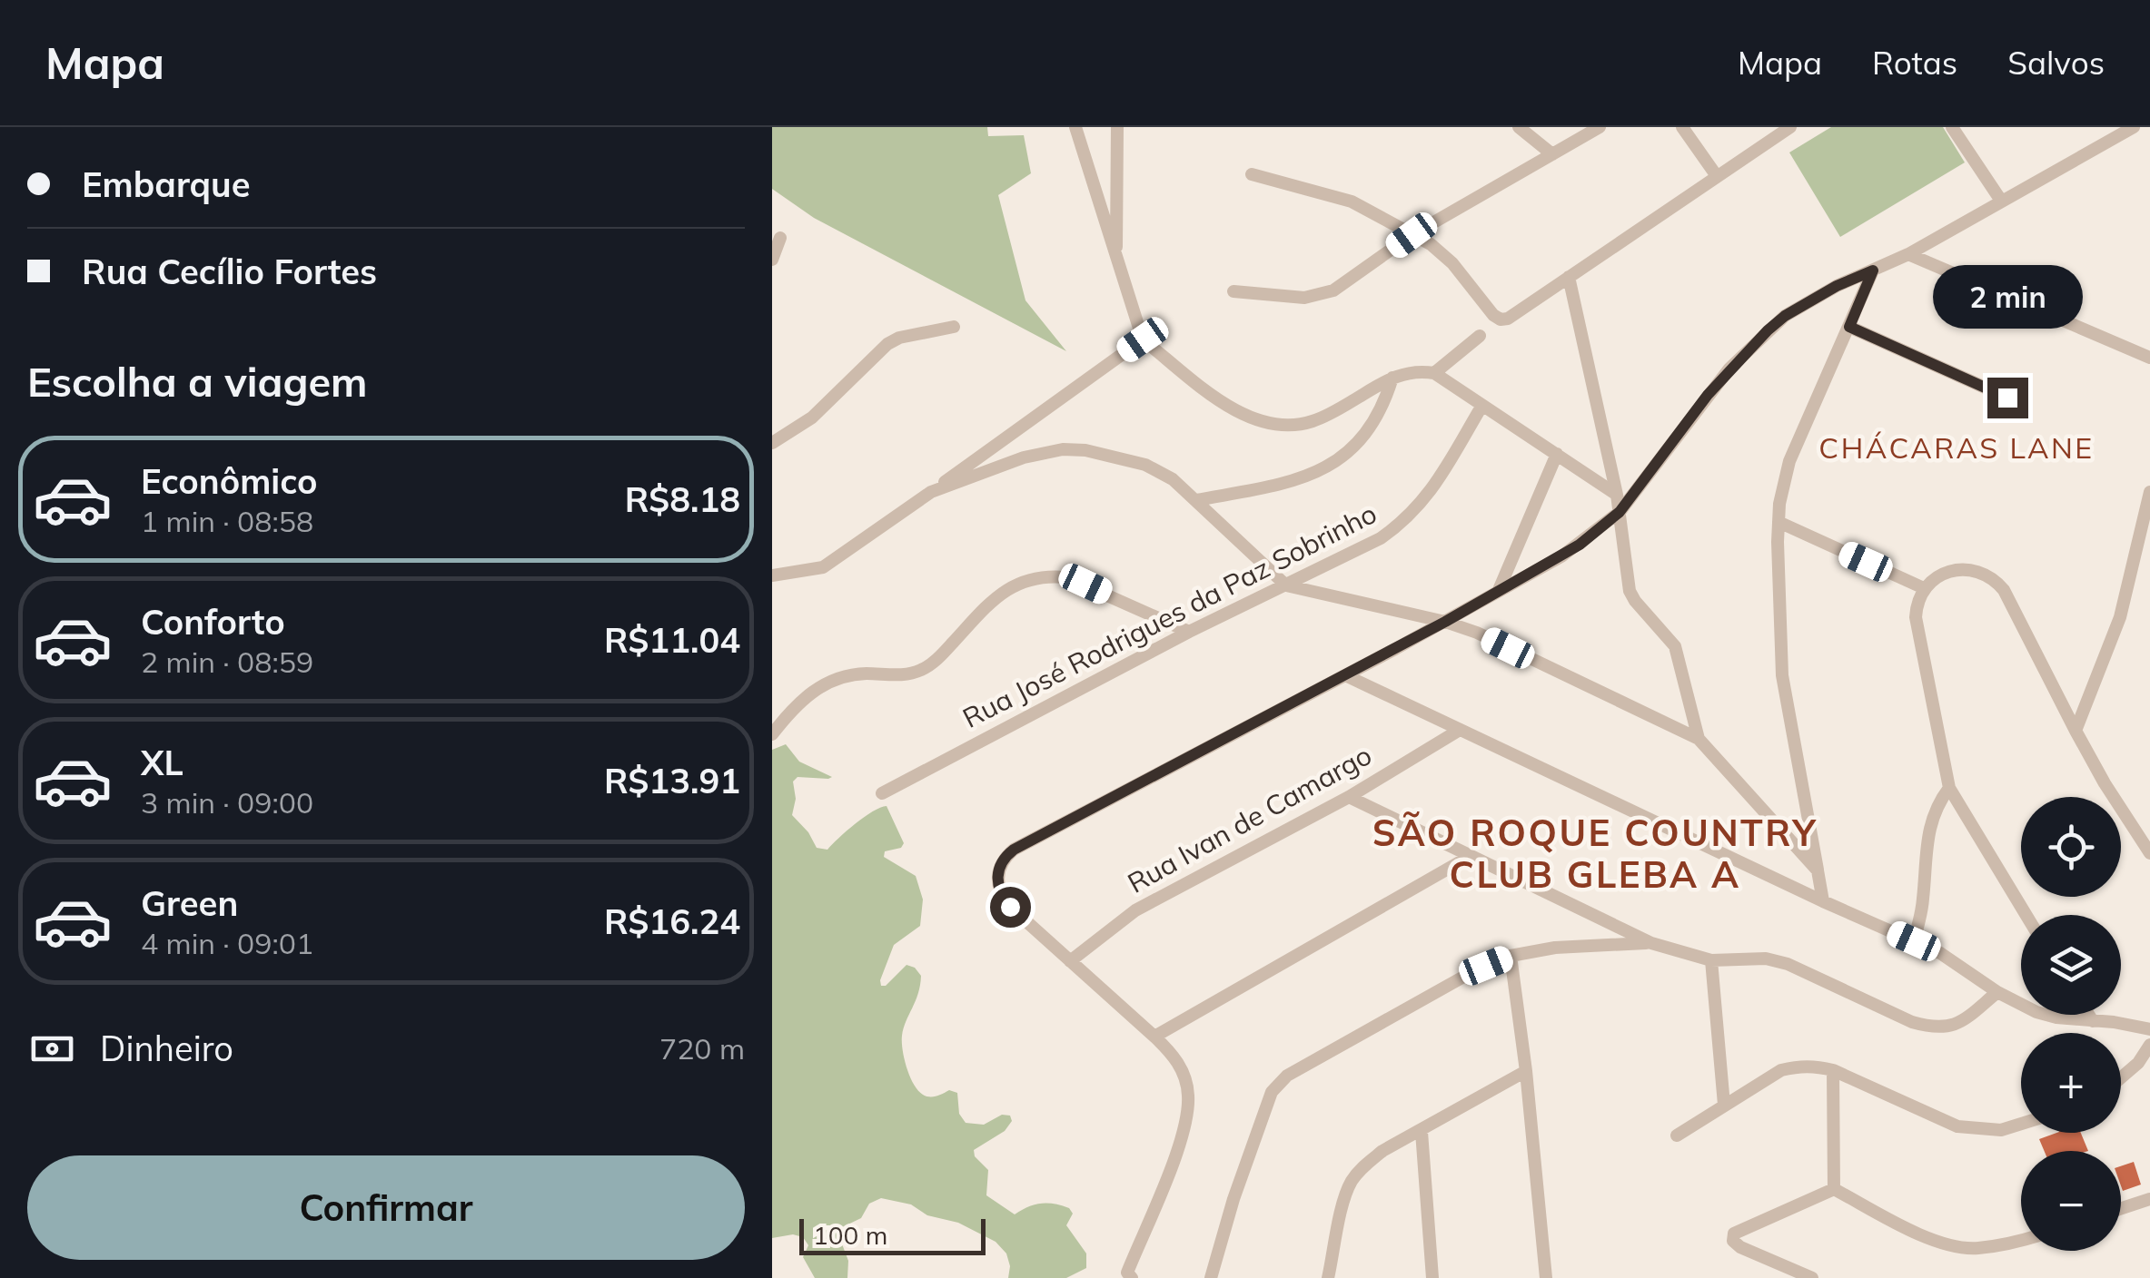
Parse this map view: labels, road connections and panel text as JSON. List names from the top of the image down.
{
  "streets": {
    "street": ["Rua José Rodrigues da Paz Sobrinho", "Rua Ivan de Camargo"]
  },
  "districts": ["CHÁCARAS LANE", "SÃO ROQUE COUNTRY CLUB GLEBA A"],
  "scale_bar": "100 m",
  "page": {
    "header": "Mapa",
    "nav": ["Mapa", "Rotas", "Salvos"],
    "banner": ["Embarque", "Rua Cecílio Fortes"],
    "bubble": "2 min",
    "heading": "Escolha a viagem",
    "list": [
      {
        "name": "Econômico",
        "note": "1 min · 08:58",
        "value": "R$8.18"
      },
      {
        "name": "Conforto",
        "note": "2 min · 08:59",
        "value": "R$11.04"
      },
      {
        "name": "XL",
        "note": "3 min · 09:00",
        "value": "R$13.91"
      },
      {
        "name": "Green",
        "note": "4 min · 09:01",
        "value": "R$16.24"
      }
    ],
    "map_buttons": ["+", "−"],
    "pay": ["Dinheiro", "720 m"],
    "buttons": "Confirmar",
    "scale": "100 m"
  }
}
